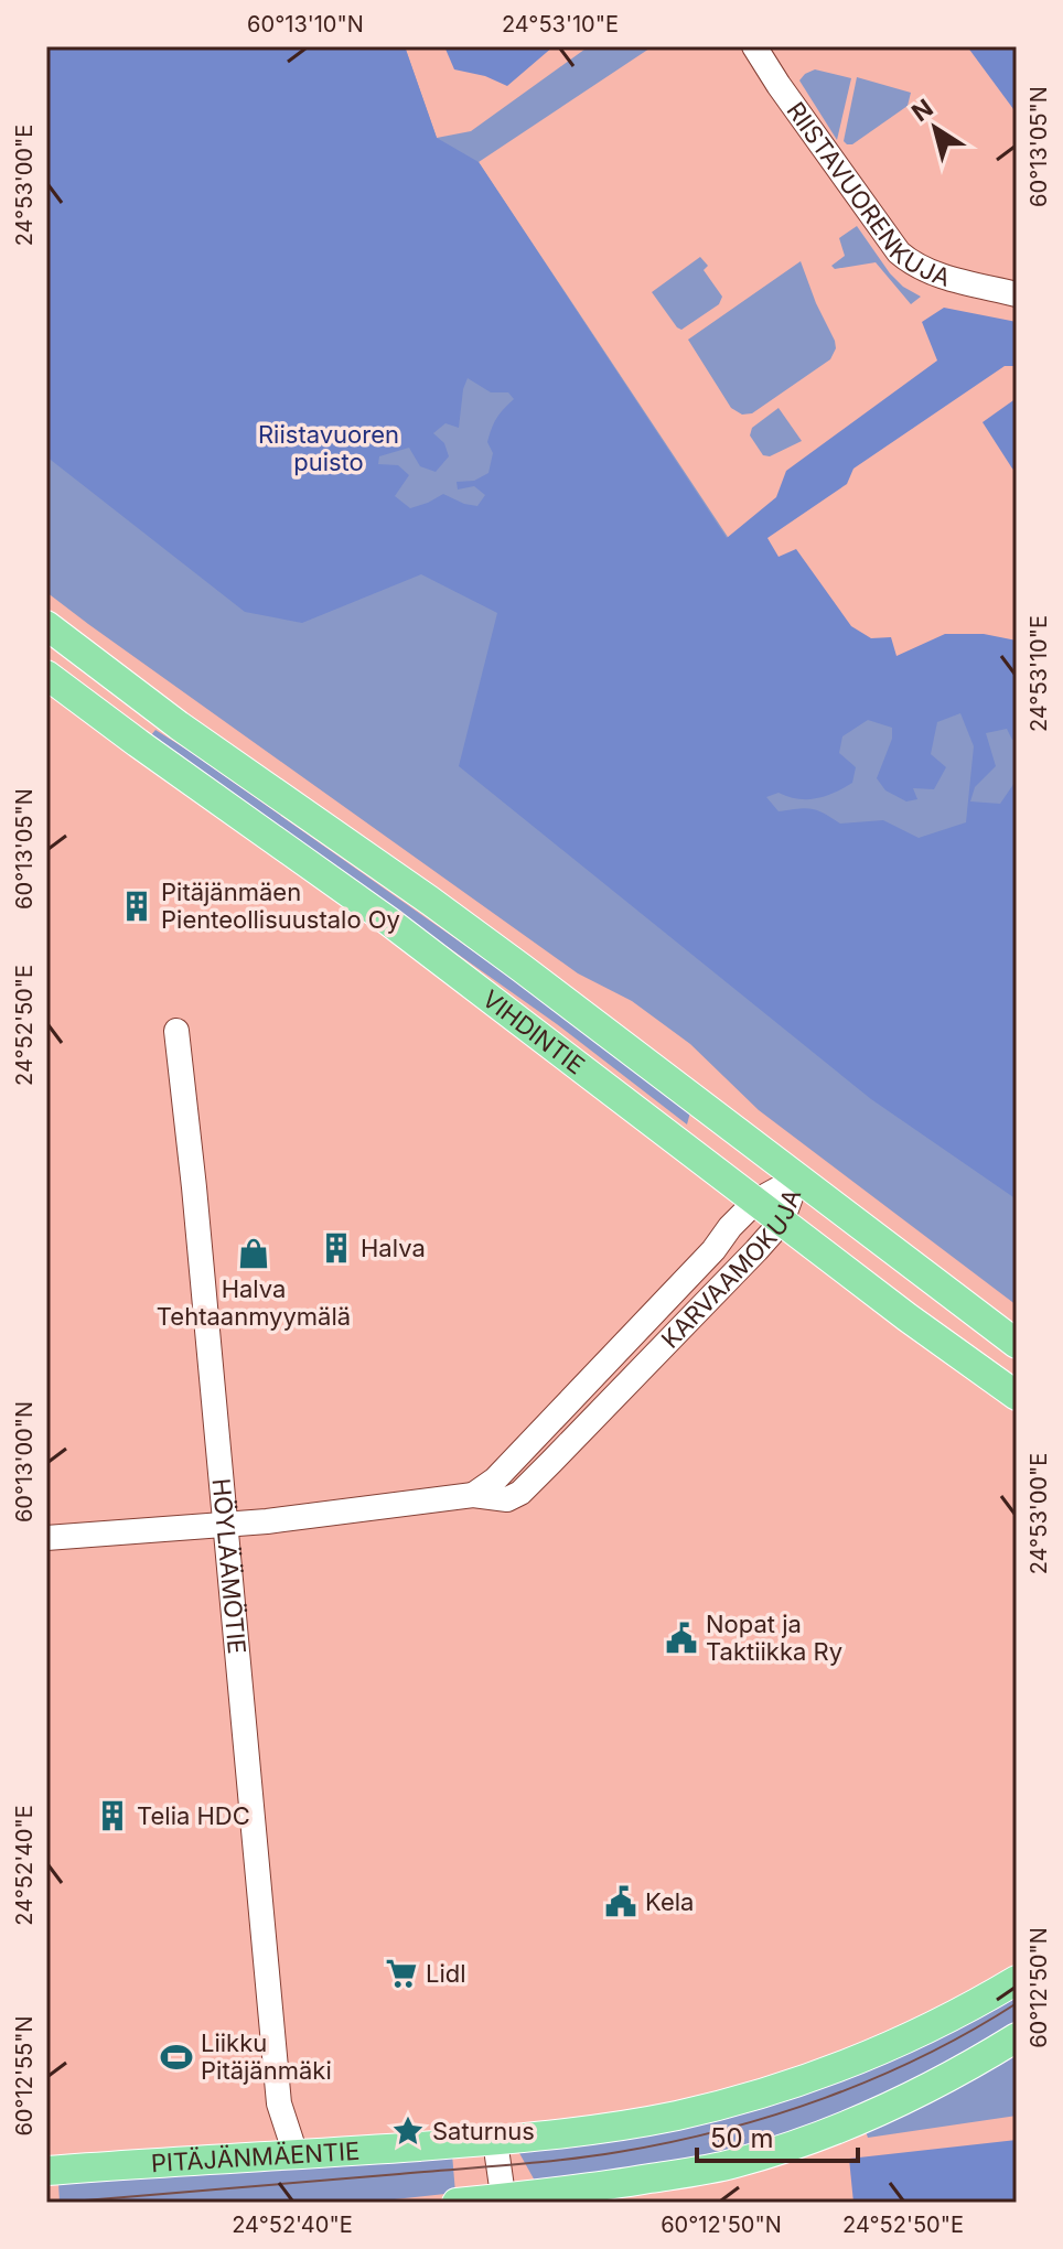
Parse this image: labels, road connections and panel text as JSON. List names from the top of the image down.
{
  "streets": {
    "main road": ["VIHDINTIE", "PITÄJÄNMÄENTIE"],
    "street": ["RIISTAVUORENKUJA", "KARVAAMOKUJA", "HÖYLÄÄMÖTIE"]
  },
  "crossings": [
    ["VIHDINTIE", "KARVAAMOKUJA"],
    ["KARVAAMOKUJA", "HÖYLÄÄMÖTIE"],
    ["HÖYLÄÄMÖTIE", "PITÄJÄNMÄENTIE"]
  ],
  "parks": ["Riistavuoren puisto"],
  "places": {
    "building": ["Pitäjänmäen Pienteollisuustalo Oy", "Halva", "Telia HDC"],
    "shop": ["Halva Tehtaanmyymälä"],
    "public building": ["Nopat ja Taktiikka Ry", "Kela"],
    "supermarket": ["Lidl"],
    "sports": ["Liikku Pitäjänmäki"],
    "place": ["Saturnus"]
  },
  "scale_bar": "50 m",
  "north": "top left",
  "coordinates": [
    "60°13'10\"N",
    "24°53'10\"E",
    "60°13'05\"N",
    "24°53'00\"E",
    "24°52'50\"E",
    "60°13'00\"N",
    "24°52'40\"E",
    "60°12'50\"N",
    "60°12'55\"N"
  ]
}
